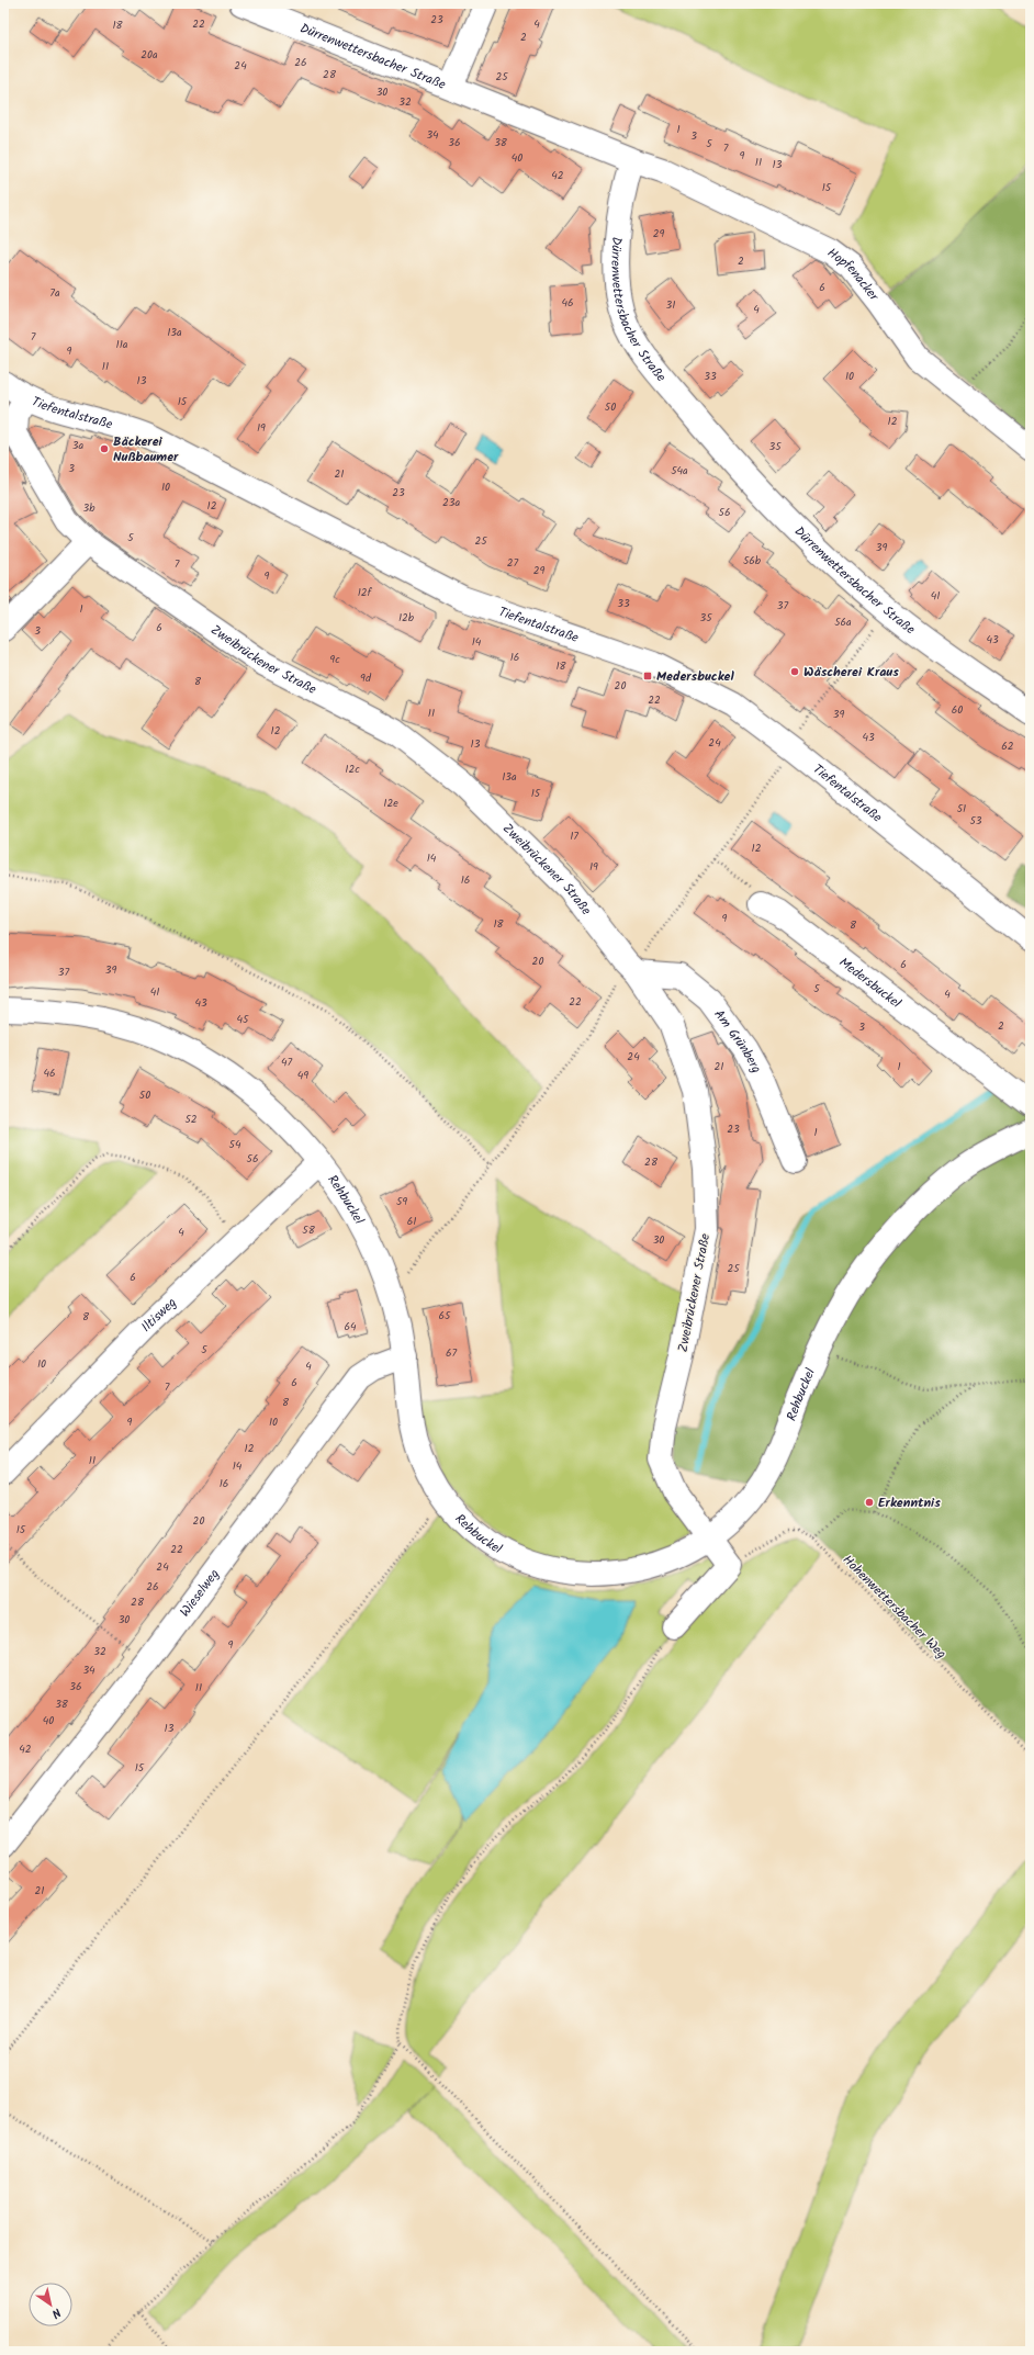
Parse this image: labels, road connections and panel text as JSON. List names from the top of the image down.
{
  "streets": {
    "street": [
      "Dürrenwettersbacher Straße",
      "Hopfenacker",
      "Tiefentalstraße",
      "Zweibrückener Straße",
      "Medersbuckel",
      "Am Grünberg",
      "Rehbuckel",
      "Iltisweg",
      "Wieselweg"
    ],
    "path": ["Hohenwettersbacher Weg"]
  },
  "crossings": [
    ["Dürrenwettersbacher Straße", "Hopfenacker"],
    ["Tiefentalstraße", "Zweibrückener Straße"],
    ["Zweibrückener Straße", "Am Grünberg"],
    ["Zweibrückener Straße", "Rehbuckel"],
    ["Zweibrückener Straße", "Hohenwettersbacher Weg"],
    ["Rehbuckel", "Iltisweg"],
    ["Rehbuckel", "Wieselweg"]
  ],
  "places": {
    "other": ["Bäckerei Nußbaumer", "Wäscherei Kraus", "Erkenntnis"],
    "transit": ["Medersbuckel"]
  },
  "house_numbers": [
    "23",
    "22",
    "4",
    "18",
    "2",
    "20a",
    "26",
    "24",
    "28",
    "25",
    "30",
    "32",
    "1",
    "34",
    "3",
    "36",
    "38",
    "5",
    "7",
    "9",
    "40",
    "11",
    "13",
    "42",
    "15",
    "29",
    "2",
    "6",
    "7a",
    "46",
    "31",
    "4",
    "13a",
    "7",
    "11a",
    "9",
    "11",
    "33",
    "10",
    "13",
    "15",
    "50",
    "12",
    "19",
    "3a",
    "35",
    "3",
    "54a",
    "21",
    "10",
    "23",
    "23a",
    "12",
    "3b",
    "56",
    "5",
    "25",
    "39",
    "56b",
    "27",
    "7",
    "29",
    "9",
    "12f",
    "41",
    "33",
    "37",
    "1",
    "12b",
    "35",
    "56a",
    "6",
    "3",
    "43",
    "14",
    "16",
    "9c",
    "18",
    "9d",
    "8",
    "20",
    "22",
    "60",
    "11",
    "39",
    "12",
    "43",
    "24",
    "13",
    "62",
    "12c",
    "13a",
    "15",
    "12e",
    "51",
    "53",
    "17",
    "12",
    "14",
    "19",
    "16",
    "9",
    "18",
    "8",
    "20",
    "6",
    "39",
    "37",
    "5",
    "41",
    "4",
    "22",
    "43",
    "45",
    "2",
    "3",
    "24",
    "47",
    "21",
    "1",
    "46",
    "49",
    "50",
    "52",
    "23",
    "1",
    "54",
    "56",
    "28",
    "59",
    "61",
    "58",
    "4",
    "30",
    "25",
    "6",
    "65",
    "8",
    "64",
    "5",
    "67",
    "10",
    "4",
    "6",
    "7",
    "8",
    "9",
    "10",
    "12",
    "11",
    "14",
    "16",
    "20",
    "15",
    "22",
    "24",
    "26",
    "28",
    "30",
    "9",
    "32",
    "34",
    "36",
    "11",
    "38",
    "40",
    "13",
    "42",
    "15",
    "21"
  ],
  "north": "bottom right"
}
